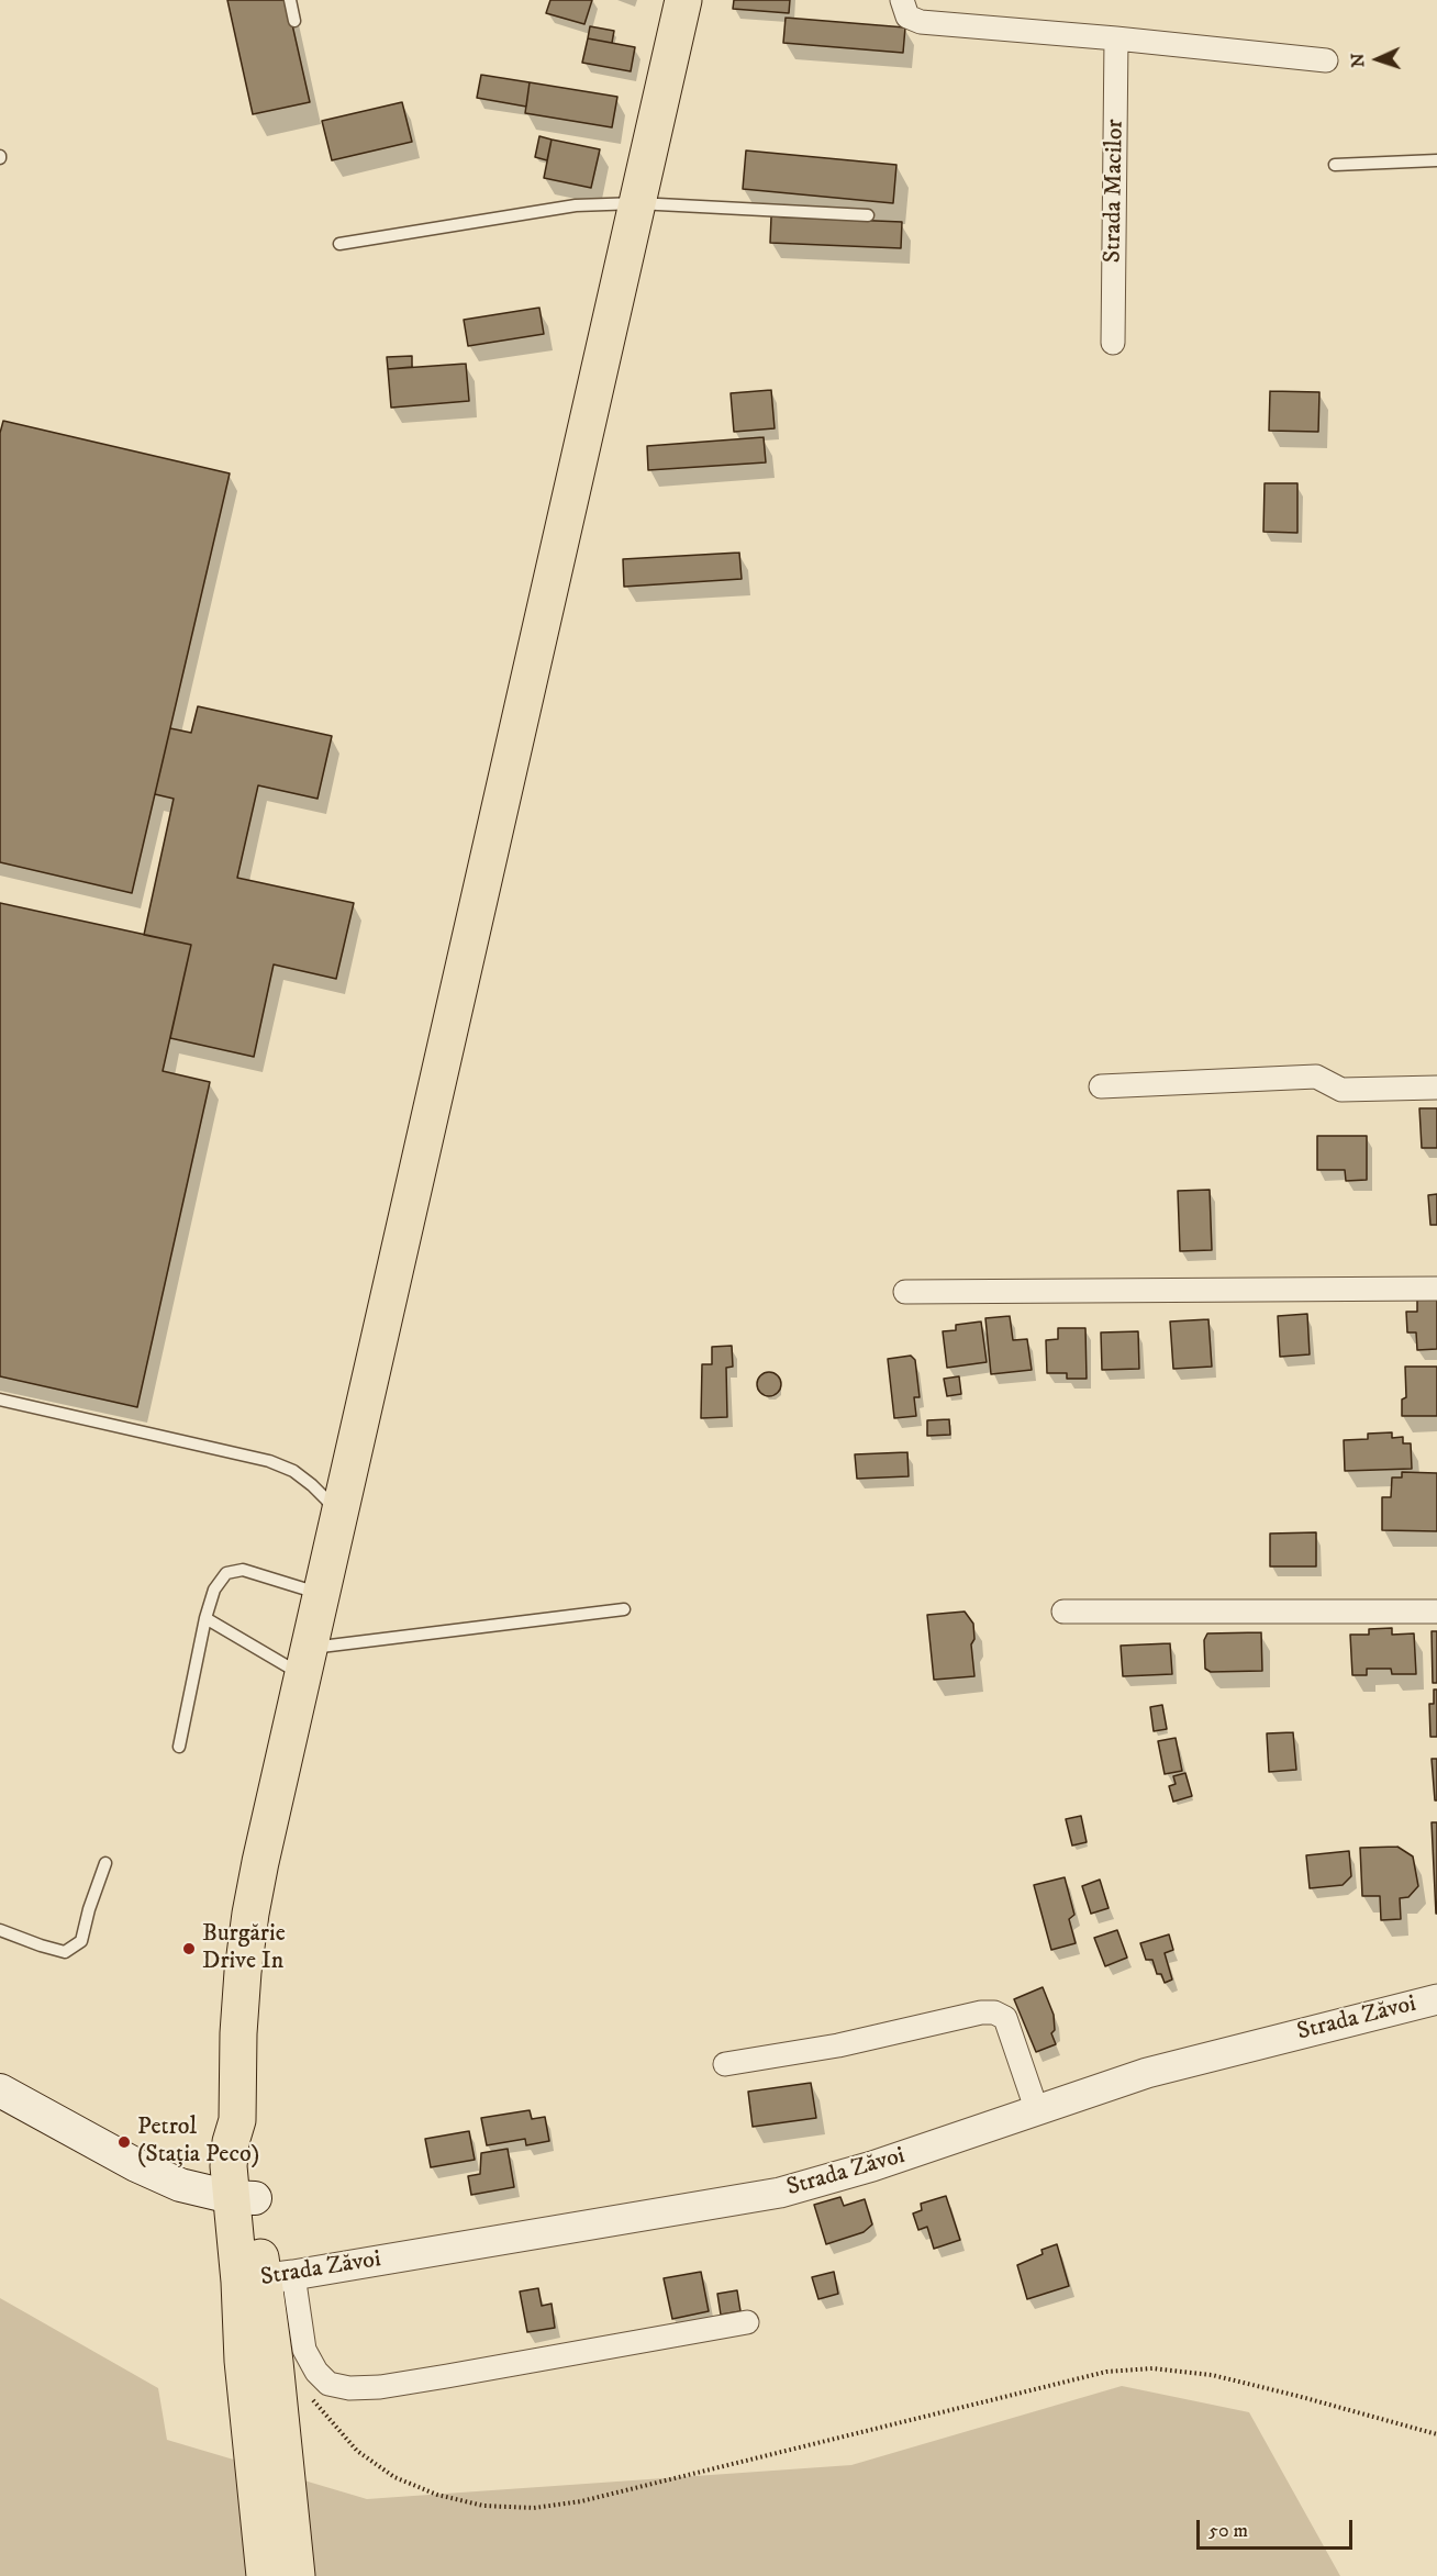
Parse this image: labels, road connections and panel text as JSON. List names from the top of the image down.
{
  "streets": {
    "street": ["Strada Macilor", "Strada Zăvoi"]
  },
  "places": ["Burgărie Drive In", "Petrol (Stația Peco)"],
  "scale_bar": "50 m",
  "north": "left"
}
